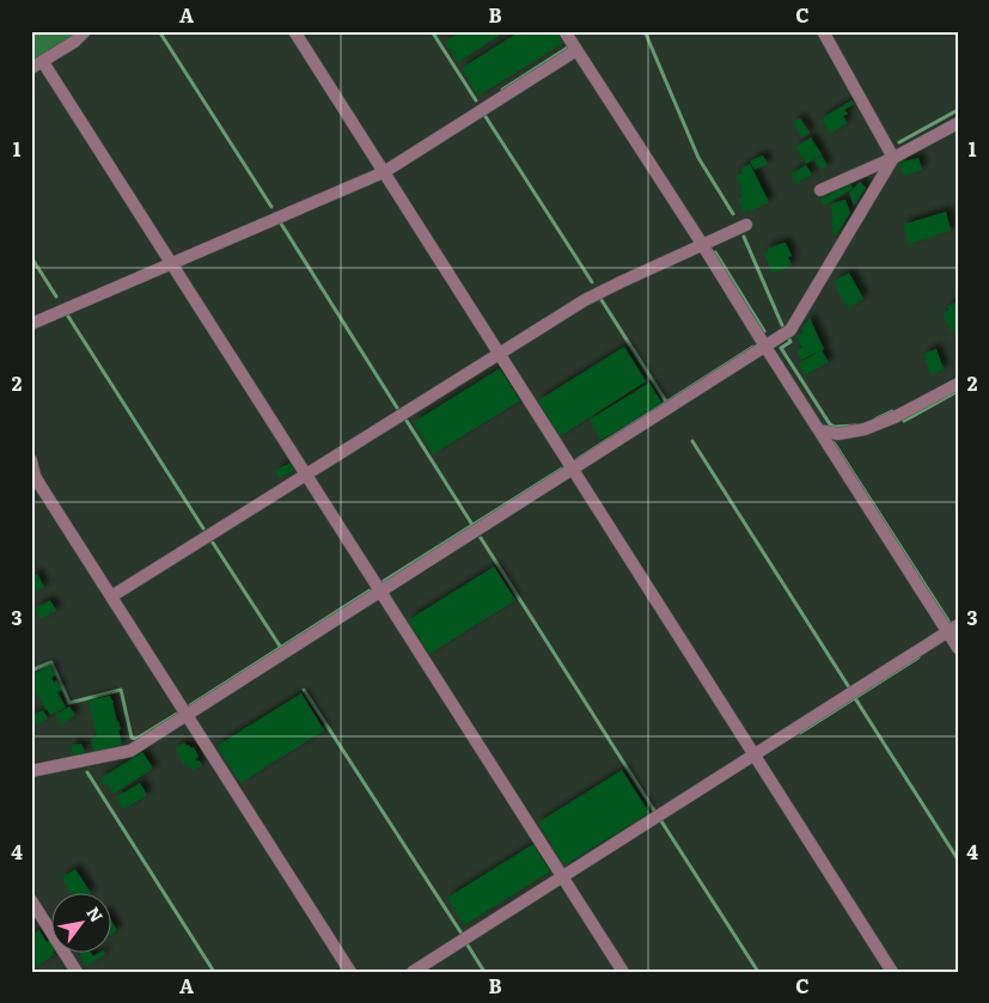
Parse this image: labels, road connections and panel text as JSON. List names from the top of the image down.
{
  "north": "top right",
  "grid": {
    "columns": ["A", "B", "C"],
    "rows": [
      "1",
      "2",
      "3",
      "4"
    ]
  }
}
